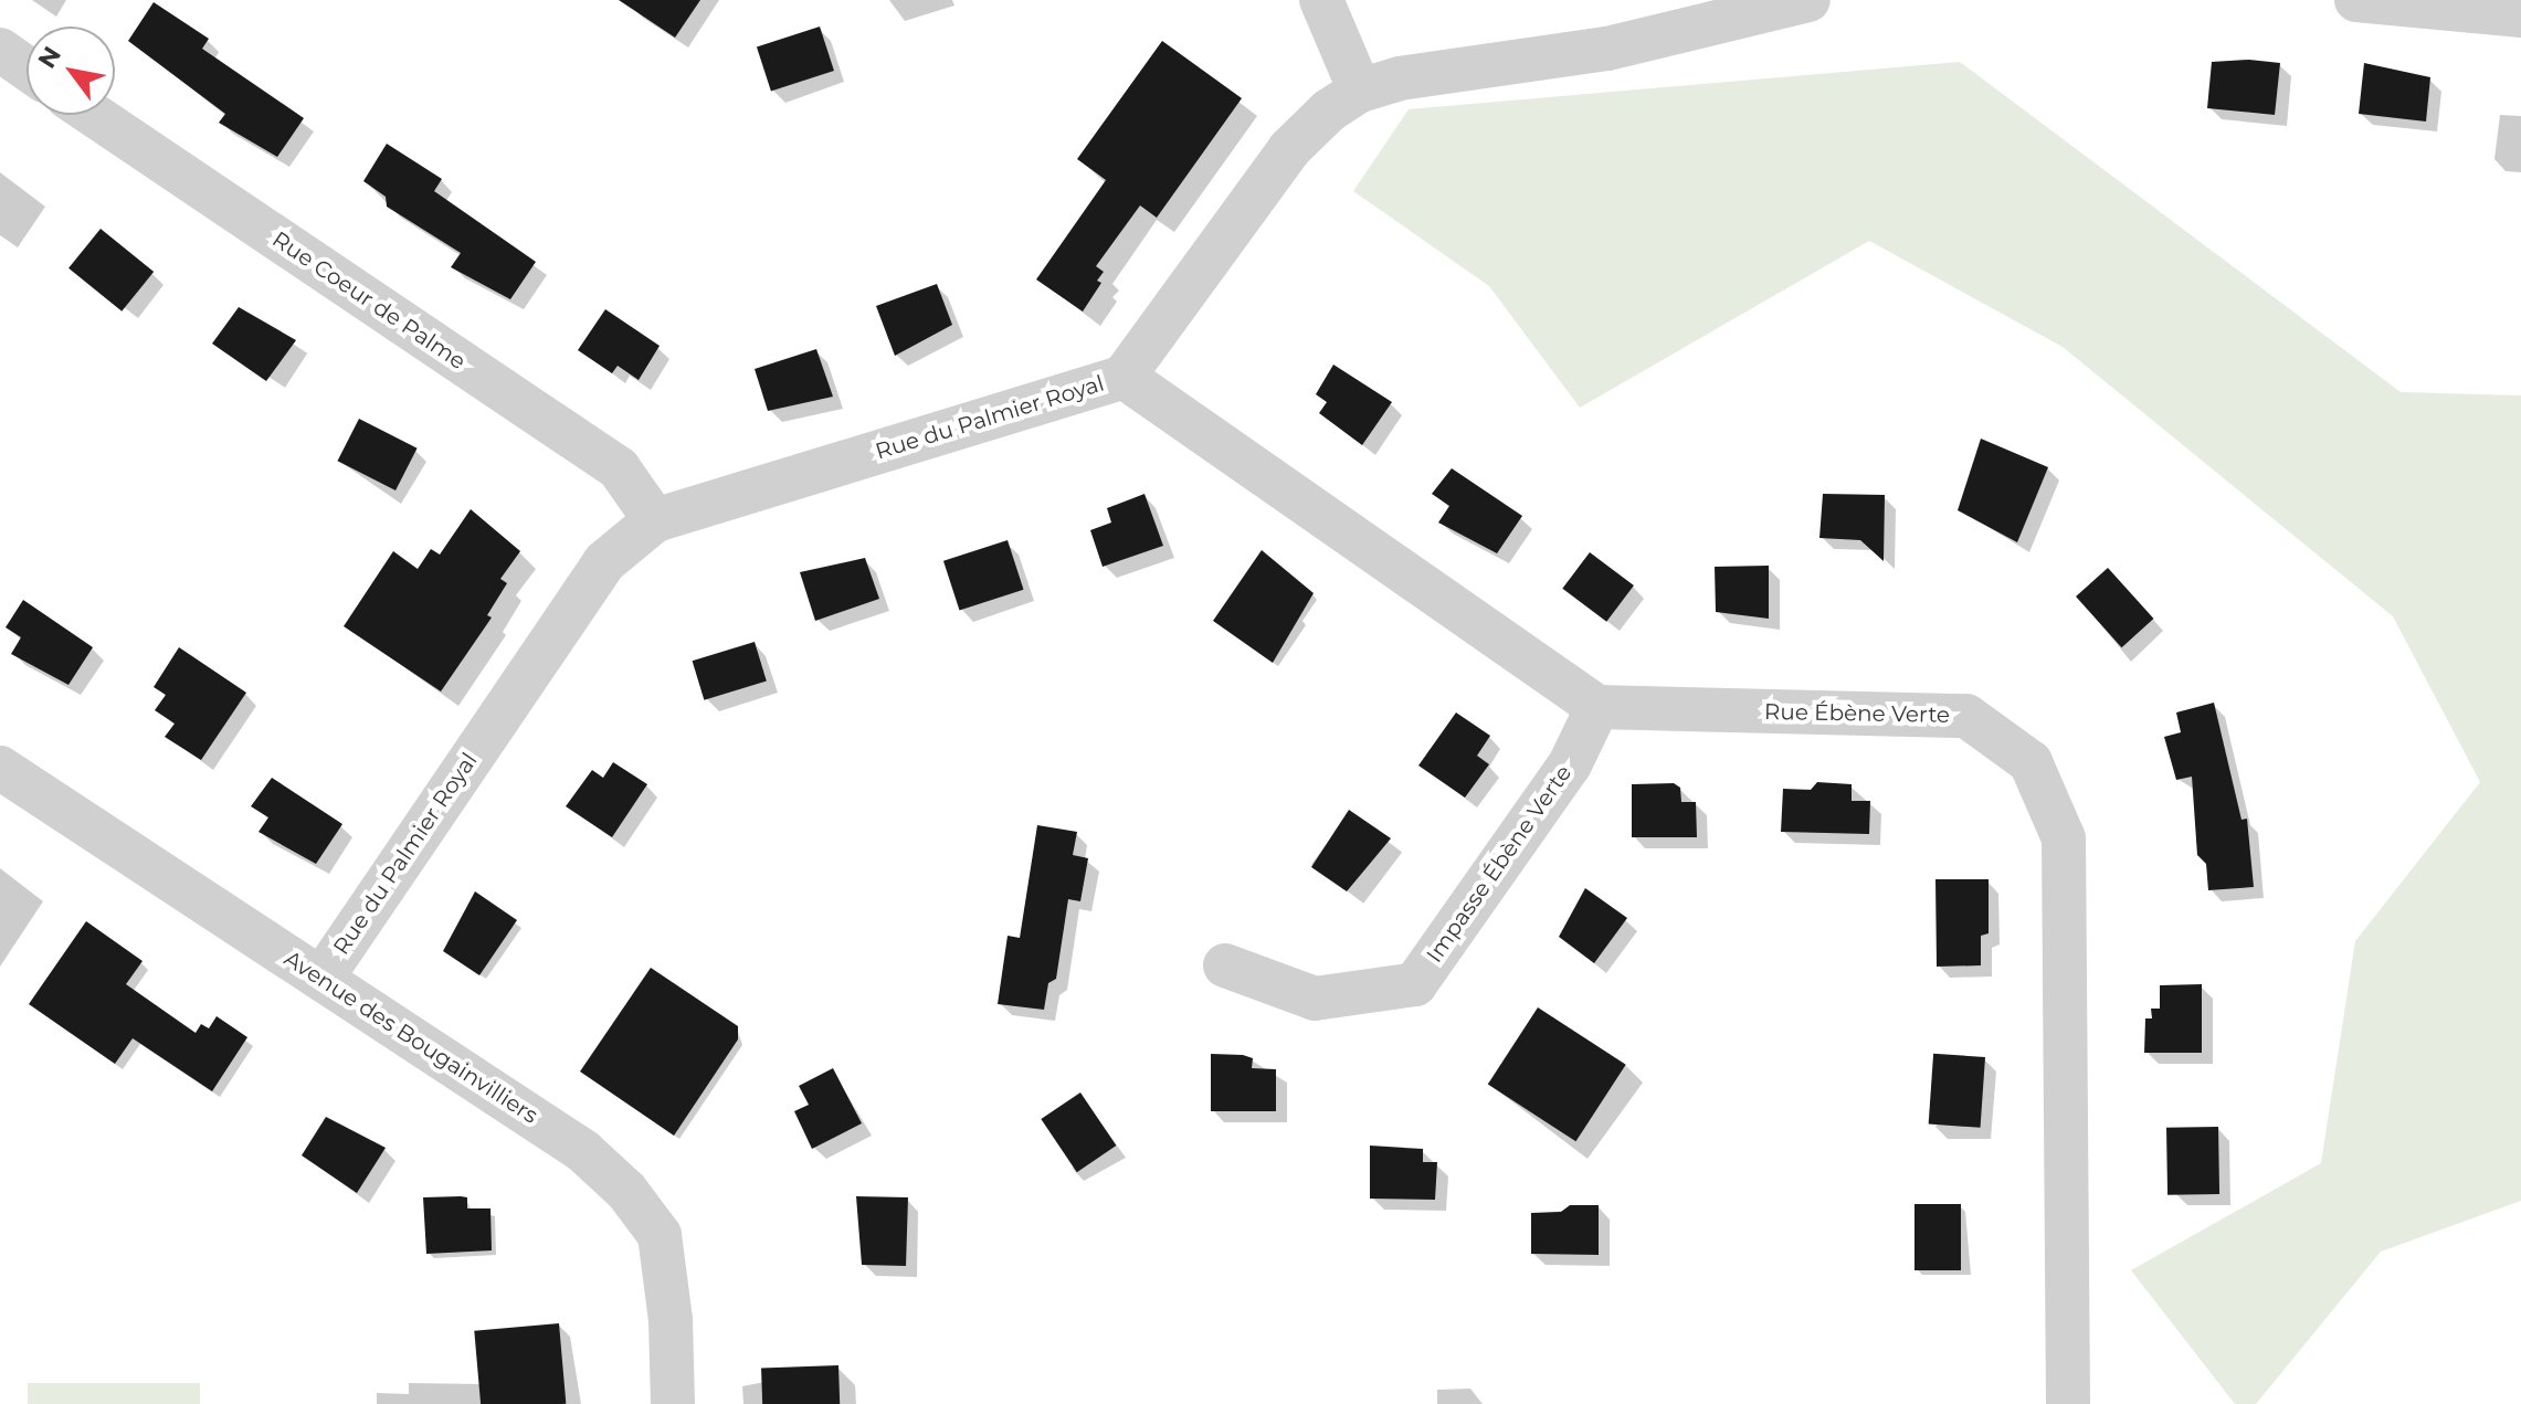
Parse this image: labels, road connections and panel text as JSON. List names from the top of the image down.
{
  "streets": {
    "street": [
      "Rue Coeur de Palme",
      "Rue du Palmier Royal",
      "Rue Ébène Verte",
      "Impasse Ébène Verte",
      "Avenue des Bougainvilliers"
    ]
  },
  "crossings": [
    ["Rue Coeur de Palme", "Rue du Palmier Royal"],
    ["Rue du Palmier Royal", "Avenue des Bougainvilliers"],
    ["Rue Ébène Verte", "Impasse Ébène Verte"]
  ],
  "north": "top left"
}
